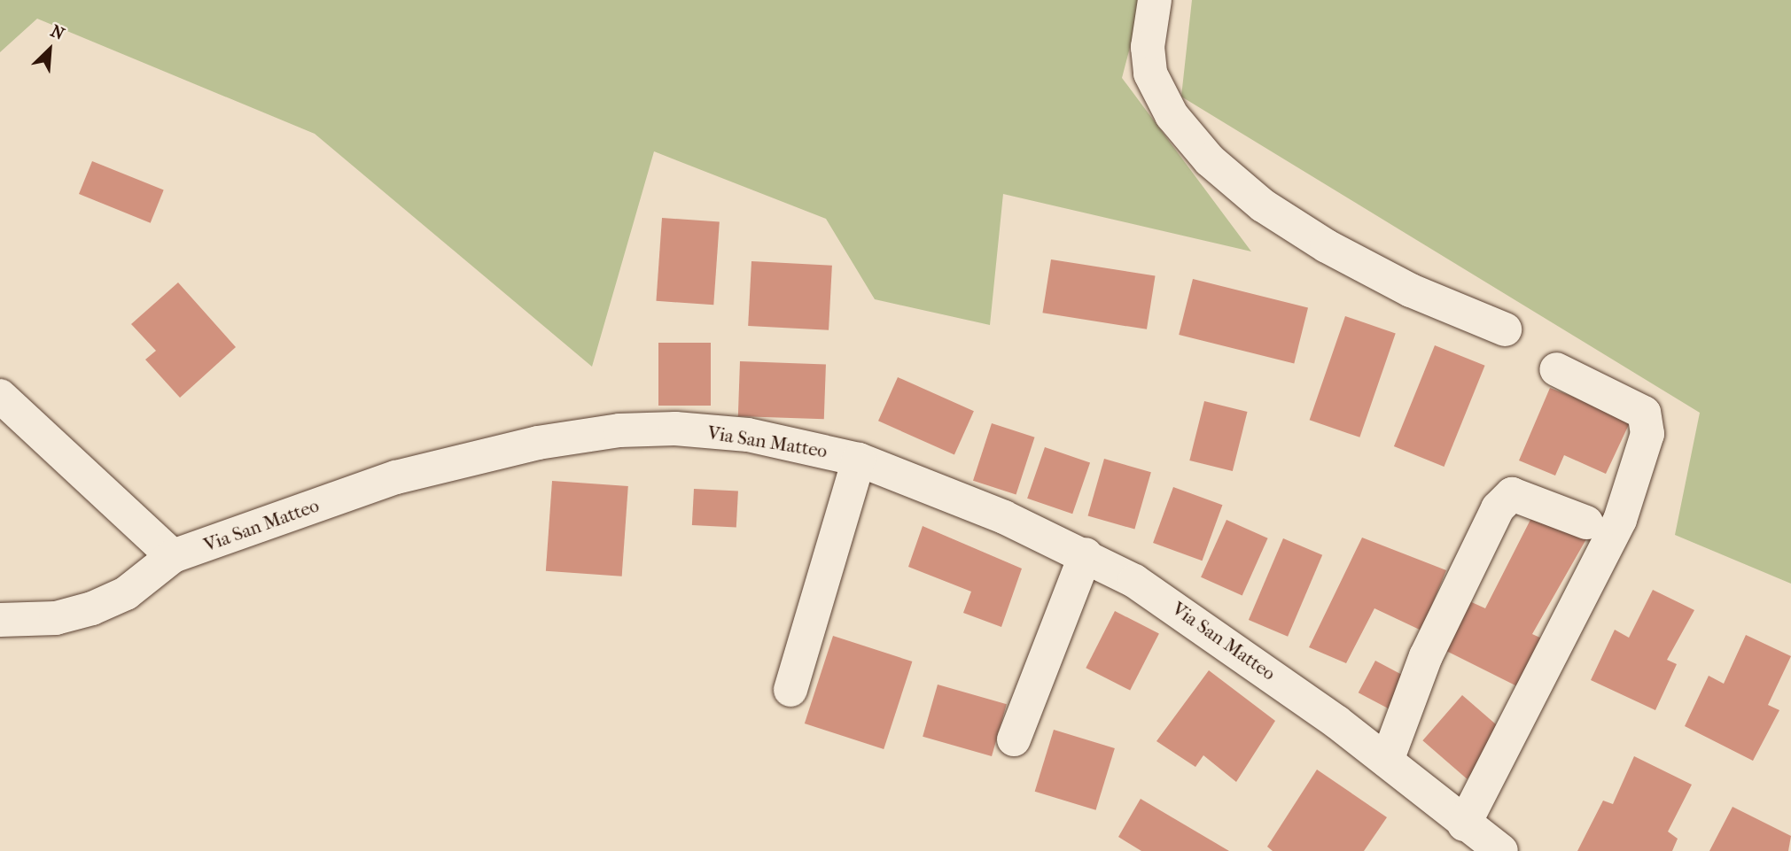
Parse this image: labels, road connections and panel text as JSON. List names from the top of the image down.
{
  "streets": {
    "street": ["Via San Matteo"]
  },
  "north": "top right"
}
